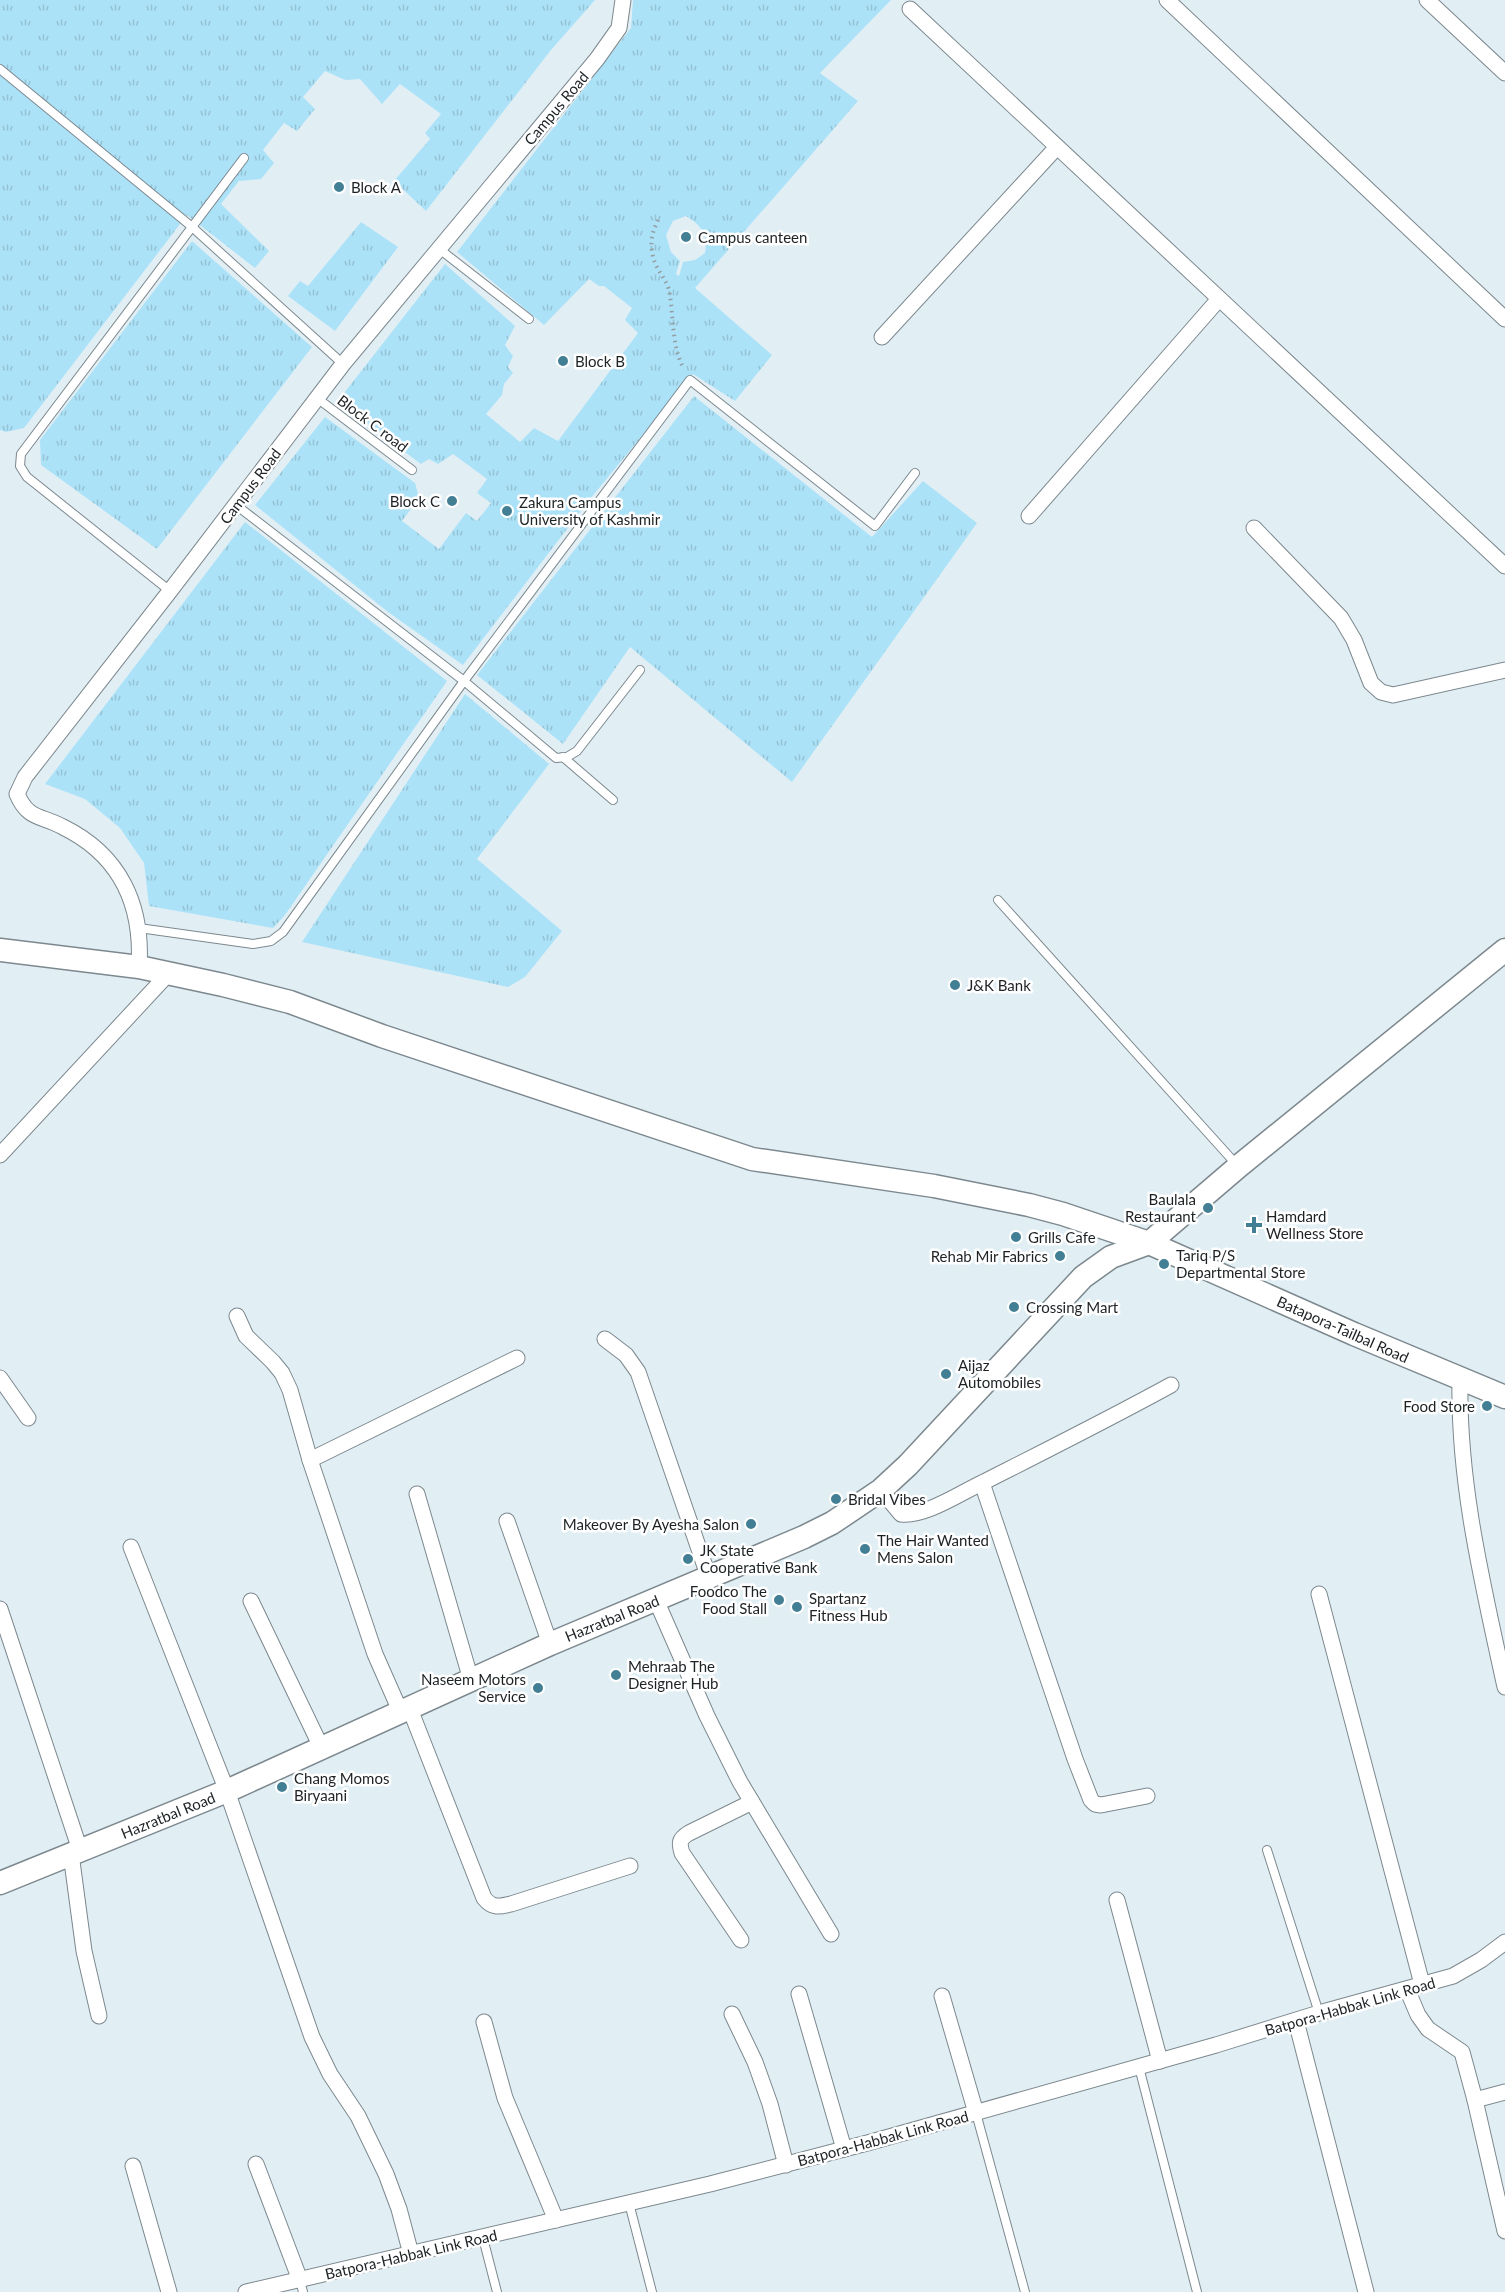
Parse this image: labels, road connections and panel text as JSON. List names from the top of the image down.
{
  "streets": {
    "main road": ["Batapora-Tailbal Road", "Hazratbal Road"],
    "street": ["Campus Road", "Batpora-Habbak Link Road"],
    "lane": ["Block C road"]
  },
  "crossings": [
    ["Campus Road", "Block C road"],
    ["Campus Road", "Batapora-Tailbal Road"],
    ["Batapora-Tailbal Road", "Hazratbal Road"]
  ],
  "places": {
    "other": [
      "Block A",
      "Campus canteen",
      "Block B",
      "Block C",
      "Zakura Campus University of Kashmir",
      "J&K Bank",
      "Baulala Restaurant",
      "Grills Cafe",
      "Rehab Mir Fabrics",
      "Tariq P/S Departmental Store",
      "Crossing Mart",
      "Aijaz Automobiles",
      "Food Store",
      "Bridal Vibes",
      "Makeover By Ayesha Salon",
      "The Hair Wanted Mens Salon",
      "JK State Cooperative Bank",
      "Foodco The Food Stall",
      "Spartanz Fitness Hub",
      "Mehraab The Designer Hub",
      "Naseem Motors Service",
      "Chang Momos Biryaani"
    ],
    "health": ["Hamdard Wellness Store"]
  }
}
